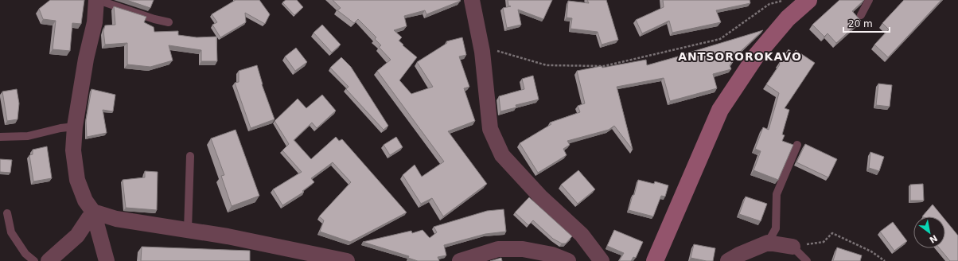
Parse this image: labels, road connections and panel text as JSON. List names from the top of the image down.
{
  "districts": ["ANTSOROROKAVO"],
  "scale_bar": "20 m",
  "north": "bottom right"
}
